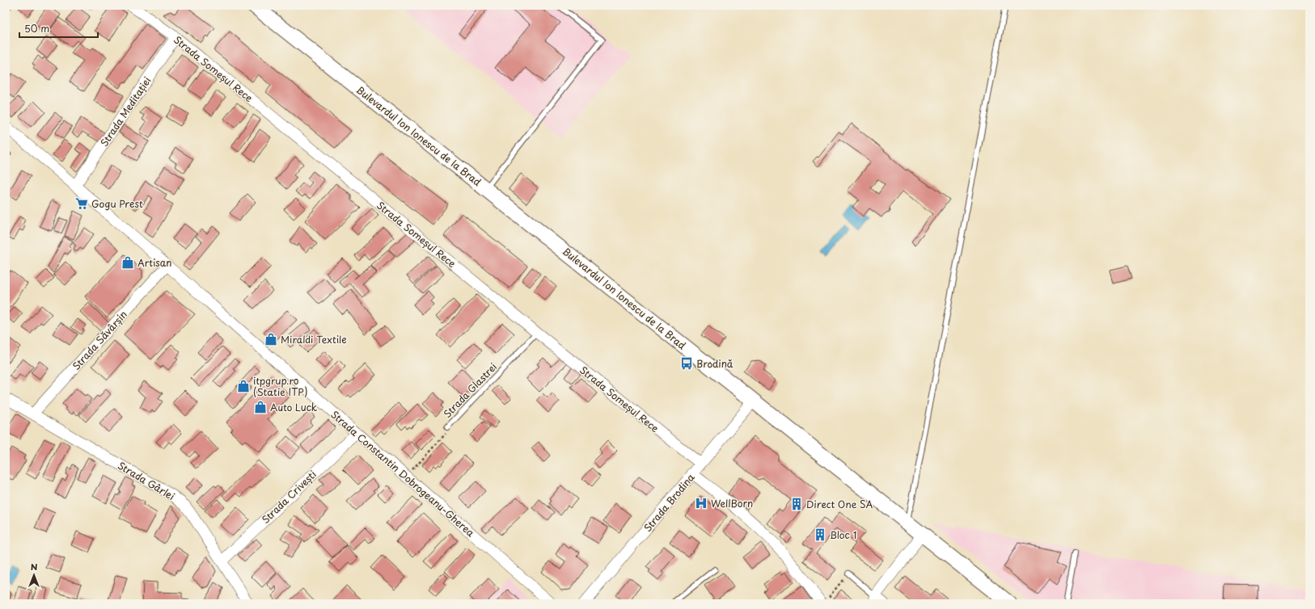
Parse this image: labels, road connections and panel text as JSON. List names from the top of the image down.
{
  "streets": {
    "main road": ["Bulevardul Ion Ionescu de la Brad"],
    "street": [
      "Strada Someșul Rece",
      "Strada Meditației",
      "Strada Săvârșin",
      "Strada Constantin Dobrogeanu-Gherea",
      "Strada Gârlei",
      "Strada Crivești",
      "Strada Brodina"
    ],
    "lane": ["Strada Glastrei"]
  },
  "crossings": [
    ["Strada Someșul Rece", "Strada Meditației"],
    ["Strada Someșul Rece", "Strada Glastrei"],
    ["Strada Someșul Rece", "Strada Brodina"],
    ["Strada Meditației", "Strada Constantin Dobrogeanu-Gherea"],
    ["Bulevardul Ion Ionescu de la Brad", "Strada Brodina"],
    ["Strada Săvârșin", "Strada Constantin Dobrogeanu-Gherea"],
    ["Strada Săvârșin", "Strada Gârlei"],
    ["Strada Glastrei", "Strada Constantin Dobrogeanu-Gherea"],
    ["Strada Constantin Dobrogeanu-Gherea", "Strada Crivești"],
    ["Strada Gârlei", "Strada Crivești"]
  ],
  "places": {
    "supermarket": ["Gogu Prest"],
    "shop": [
      "Artisan",
      "Miraldi Textile",
      "itpgrup.ro (Statie ITP)",
      "Auto Luck"
    ],
    "bus stop": ["Brodină"],
    "hospital": ["WellBorn"],
    "building": ["Direct One SA", "Bloc 1"]
  },
  "scale_bar": "50 m",
  "north": "top"
}
